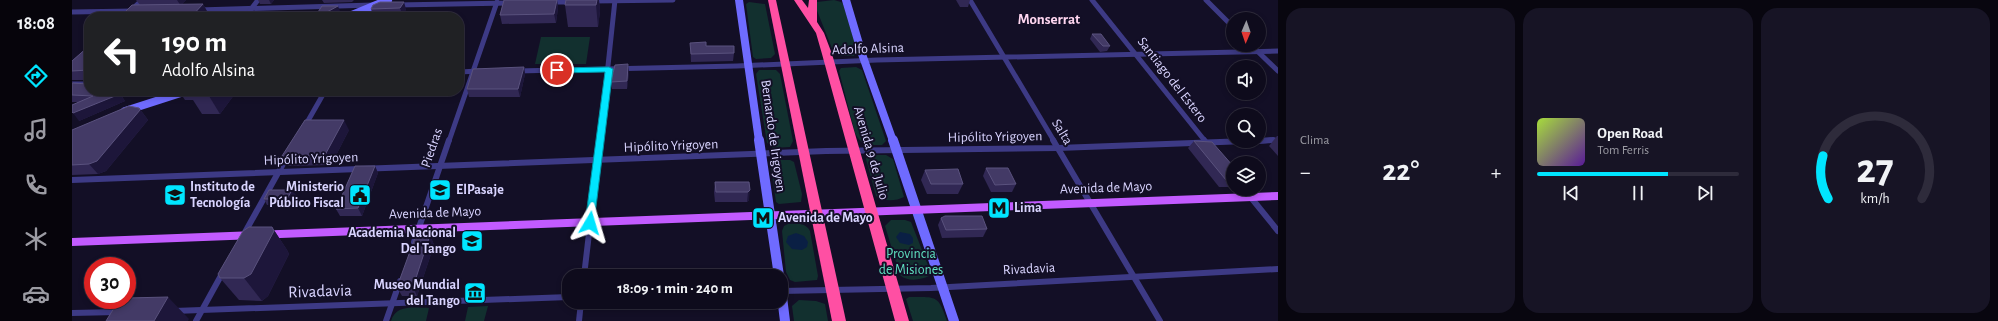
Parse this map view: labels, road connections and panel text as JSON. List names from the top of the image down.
{
  "streets": {
    "highway": ["Avenida 9 de Julio"],
    "main road": ["Avenida de Mayo"],
    "street": [
      "Adolfo Alsina",
      "Santiago del Estero",
      "Salta",
      "Bernardo de Irigoyen",
      "Hipólito Yrigoyen",
      "Piedras",
      "Rivadavia"
    ]
  },
  "crossings": [
    ["Adolfo Alsina", "Santiago del Estero"],
    ["Adolfo Alsina", "Salta"],
    ["Adolfo Alsina", "Bernardo de Irigoyen"],
    ["Adolfo Alsina", "Avenida 9 de Julio"],
    ["Santiago del Estero", "Hipólito Yrigoyen"],
    ["Salta", "Hipólito Yrigoyen"],
    ["Salta", "Avenida de Mayo"],
    ["Salta", "Rivadavia"],
    ["Bernardo de Irigoyen", "Hipólito Yrigoyen"],
    ["Bernardo de Irigoyen", "Avenida de Mayo"],
    ["Hipólito Yrigoyen", "Piedras"],
    ["Hipólito Yrigoyen", "Avenida 9 de Julio"],
    ["Piedras", "Avenida de Mayo"],
    ["Avenida 9 de Julio", "Avenida de Mayo"],
    ["Avenida 9 de Julio", "Rivadavia"]
  ],
  "districts": ["Monserrat"],
  "parks": ["Provincia de Misiones"],
  "places": {
    "school or university": ["ElPasaje", "Instituto de Tecnología", "Academia Nacional Del Tango"],
    "public building": ["Ministerio Público Fiscal"],
    "metro station": ["Lima", "Avenida de Mayo"],
    "museum": ["Museo Mundial del Tango"]
  },
  "north": "bottom",
  "page": {
    "tabs": "18:08",
    "tile": "Clima",
    "turn": ["190 m", "Adolfo Alsina"],
    "song": ["Open Road", "Tom Ferris"],
    "heat": ["−", "22°", "+"],
    "limit": "30",
    "trip": "18:09 · 1 min · 240 m",
    "gauge": ["27", "km/h"]
  }
}
